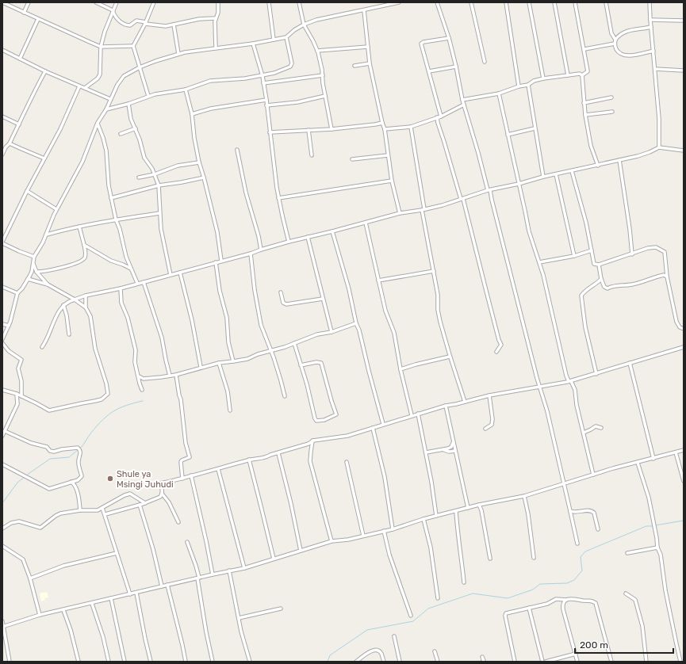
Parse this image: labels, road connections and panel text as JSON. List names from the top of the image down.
{
  "places": ["Shule ya Msingi Juhudi"],
  "scale_bar": "200 m"
}
